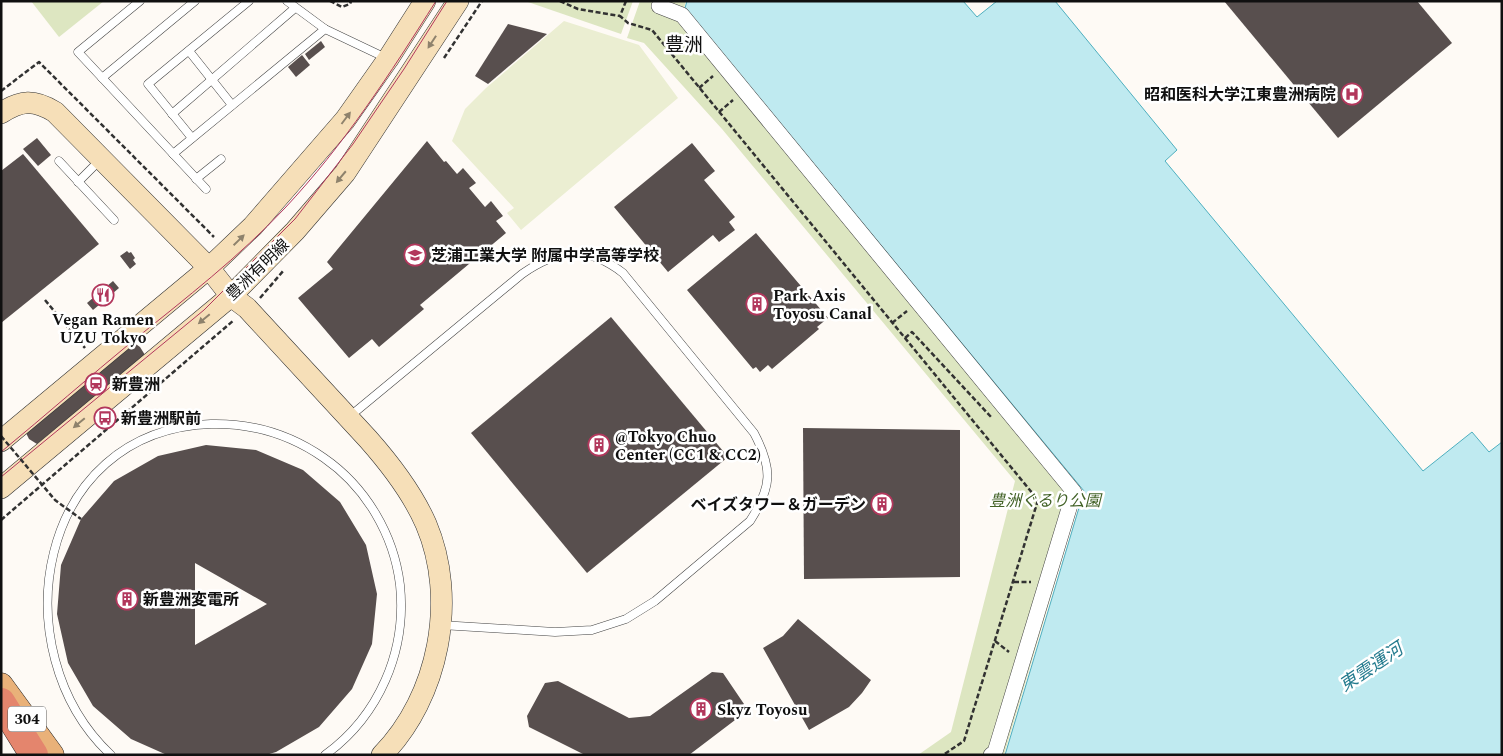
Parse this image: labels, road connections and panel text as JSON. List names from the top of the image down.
{
  "streets": {
    "main road": ["豊洲有明線", "304"]
  },
  "districts": ["豊洲"],
  "water": ["東雲運河"],
  "parks": ["豊洲ぐるり公園"],
  "places": {
    "hospital": ["昭和医科大学江東豊洲病院"],
    "school or university": ["芝浦工業大学 附属中学高等学校"],
    "restaurant": ["Vegan Ramen UZU Tokyo"],
    "building": [
      "Park Axis Toyosu Canal",
      "@Tokyo Chuo Center (CC1 & CC2)",
      "ベイズタワー＆ガーデン",
      "新豊洲変電所",
      "Skyz Toyosu"
    ],
    "station": ["新豊洲"],
    "bus stop": ["新豊洲駅前"]
  }
}
